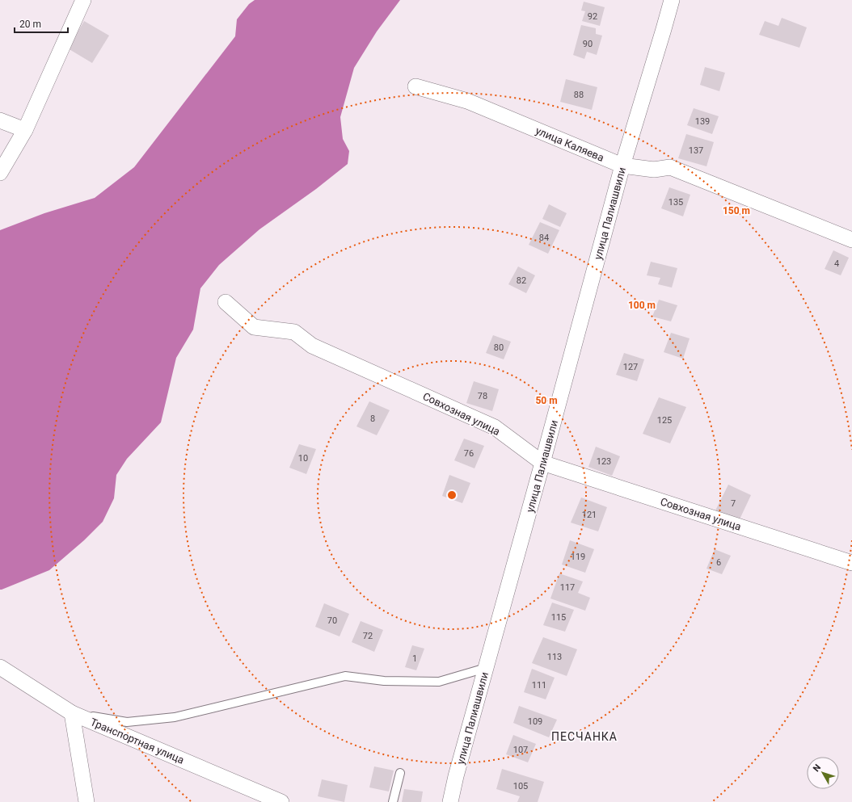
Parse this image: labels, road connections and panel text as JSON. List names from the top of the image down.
{
  "streets": {
    "street": [
      "улица Каляева",
      "улица Палиашвили",
      "Совхозная улица",
      "Транспортная улица"
    ]
  },
  "crossings": [
    ["улица Каляева", "улица Палиашвили"],
    ["улица Палиашвили", "Совхозная улица"]
  ],
  "districts": ["ПЕСЧАНКА"],
  "house_numbers": [
    "92",
    "90",
    "88",
    "139",
    "137",
    "135",
    "84",
    "4",
    "82",
    "80",
    "127",
    "78",
    "8",
    "125",
    "76",
    "10",
    "123",
    "7",
    "121",
    "119",
    "6",
    "117",
    "115",
    "70",
    "72",
    "113",
    "1",
    "111",
    "109",
    "107",
    "105"
  ],
  "scale_bar": "20 m",
  "north": "top left",
  "rings": ["150 m", "100 m", "50 m"]
}
